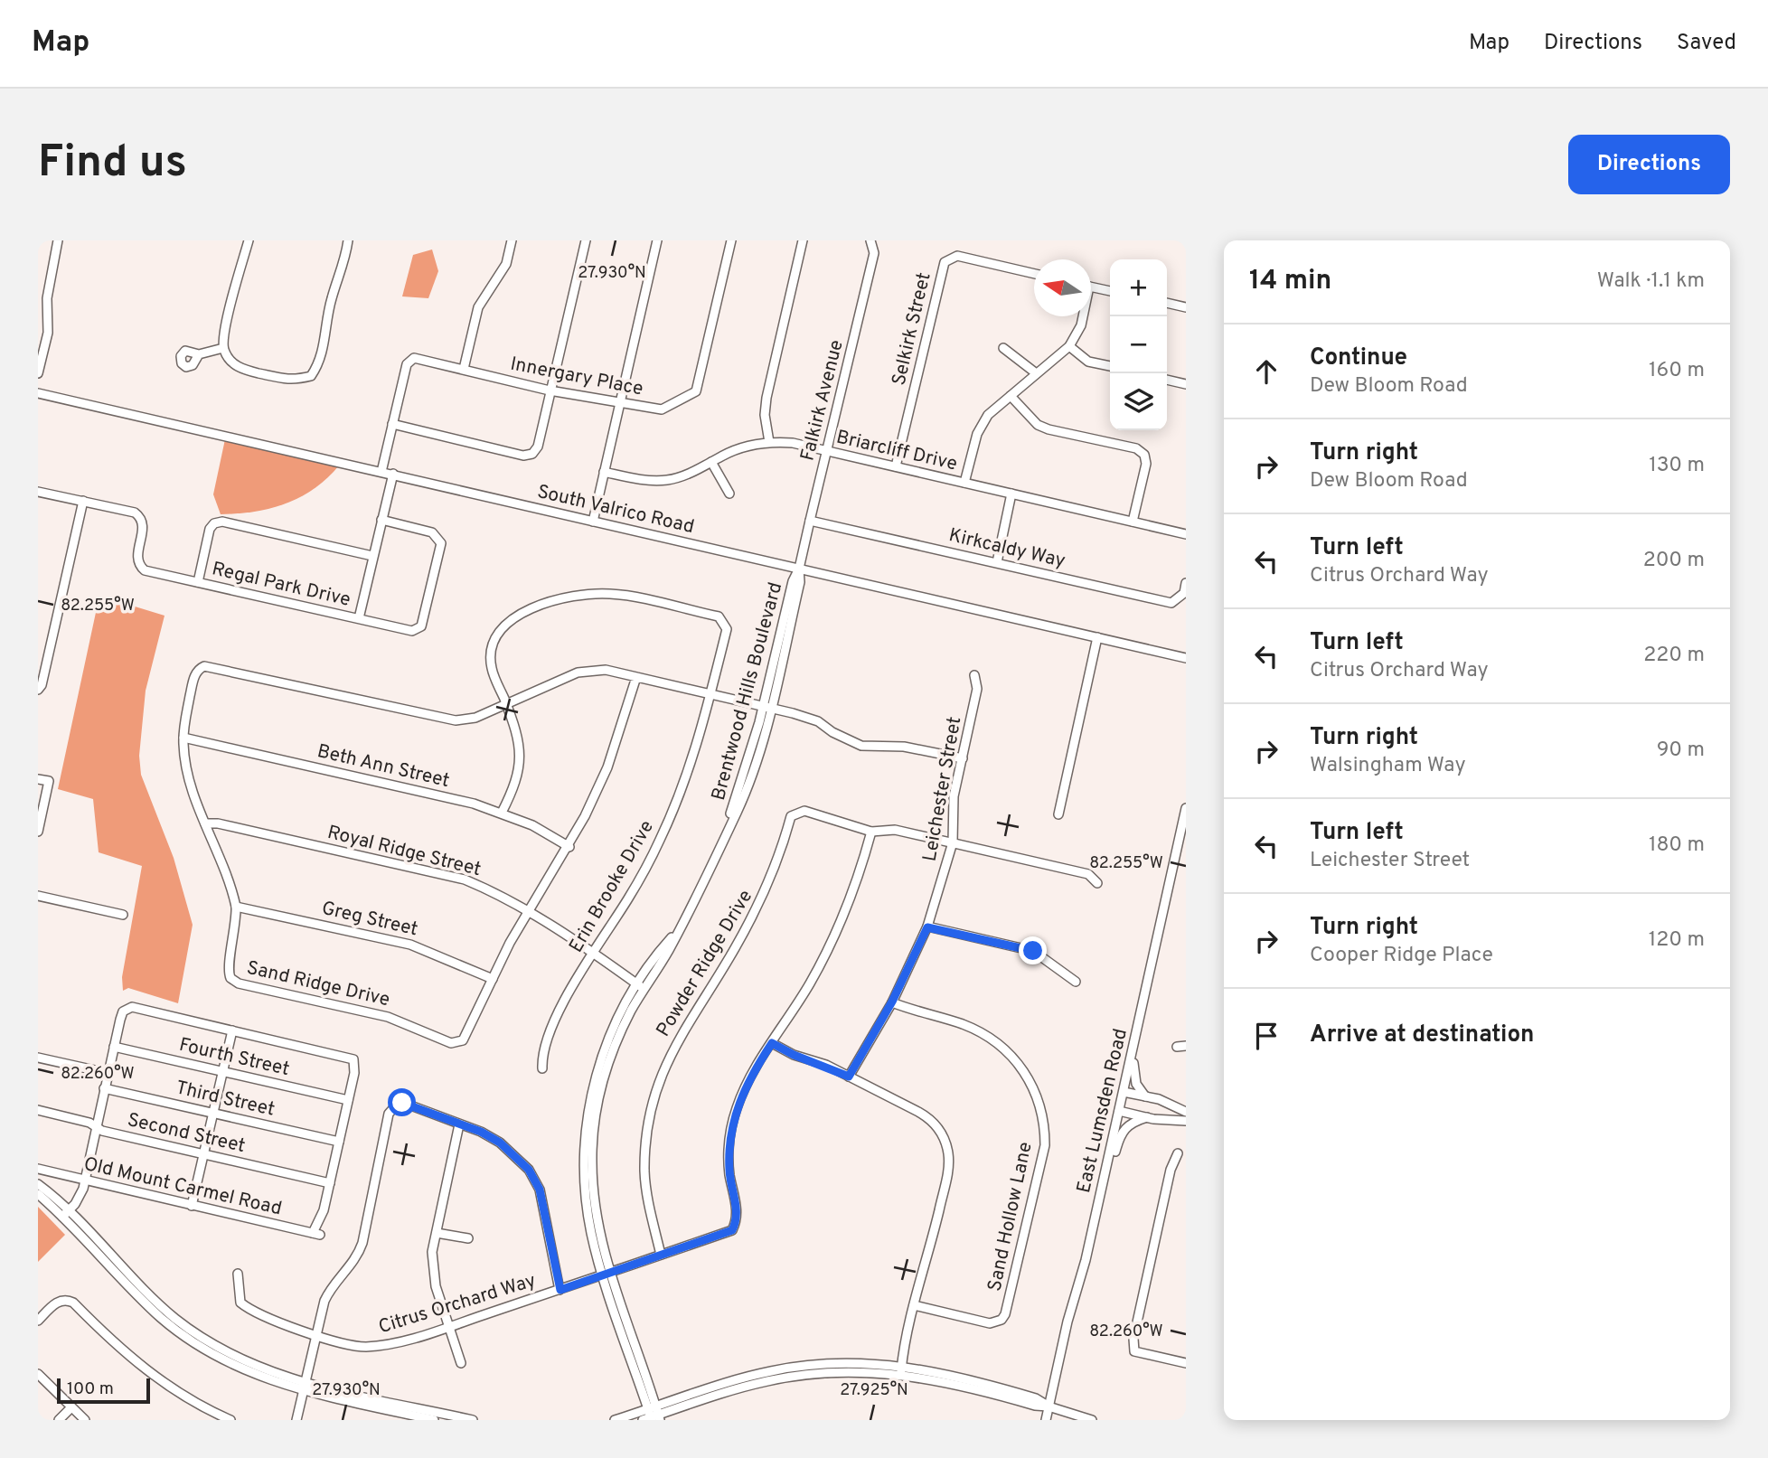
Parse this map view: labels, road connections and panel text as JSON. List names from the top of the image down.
{
  "streets": {
    "street": [
      "Selkirk Street",
      "Innergary Place",
      "Falkirk Avenue",
      "Briarcliff Drive",
      "South Valrico Road",
      "Kirkcaldy Way",
      "Regal Park Drive",
      "Brentwood Hills Boulevard",
      "Beth Ann Street",
      "Leichester Street",
      "Royal Ridge Street",
      "Erin Brooke Drive",
      "Greg Street",
      "Powder Ridge Drive",
      "Sand Ridge Drive",
      "Fourth Street",
      "Third Street",
      "East Lumsden Road",
      "Second Street",
      "Old Mount Carmel Road",
      "Sand Hollow Lane",
      "Citrus Orchard Way"
    ]
  },
  "crossings": [
    ["Selkirk Street", "Briarcliff Drive"],
    ["Innergary Place", "South Valrico Road"],
    ["Falkirk Avenue", "Briarcliff Drive"],
    ["Falkirk Avenue", "South Valrico Road"],
    ["Falkirk Avenue", "Kirkcaldy Way"],
    ["Falkirk Avenue", "Brentwood Hills Boulevard"],
    ["South Valrico Road", "Brentwood Hills Boulevard"],
    ["Brentwood Hills Boulevard", "Royal Ridge Street"],
    ["Brentwood Hills Boulevard", "Sand Ridge Drive"],
    ["Brentwood Hills Boulevard", "Citrus Orchard Way"],
    ["Beth Ann Street", "Erin Brooke Drive"],
    ["Beth Ann Street", "Sand Ridge Drive"],
    ["Leichester Street", "Powder Ridge Drive"],
    ["Leichester Street", "Sand Ridge Drive"],
    ["Leichester Street", "Sand Hollow Lane"],
    ["Royal Ridge Street", "Erin Brooke Drive"],
    ["Royal Ridge Street", "Sand Ridge Drive"],
    ["Erin Brooke Drive", "Sand Ridge Drive"],
    ["Greg Street", "Sand Ridge Drive"],
    ["Powder Ridge Drive", "Citrus Orchard Way"],
    ["Second Street", "Old Mount Carmel Road"]
  ],
  "scale_bar": "100 m",
  "north": "left",
  "page": {
    "header": "Map",
    "nav": ["Map", "Directions", "Saved"],
    "buttons": "Directions",
    "title": "Find us",
    "heading": ["14 min", "Walk · 1.1 km"],
    "map_buttons": ["+", "−"],
    "list": [
      ["Continue", "Dew Bloom Road", "160 m"],
      ["Turn right", "Dew Bloom Road", "130 m"],
      ["Turn left", "Citrus Orchard Way", "200 m"],
      ["Turn left", "Citrus Orchard Way", "220 m"],
      ["Turn right", "Walsingham Way", "90 m"],
      ["Turn left", "Leichester Street", "180 m"],
      ["Turn right", "Cooper Ridge Place", "120 m"],
      "Arrive at destination"
    ],
    "scale": "100 m"
  },
  "coordinates": [
    "27.930°N",
    "82.255°W",
    "82.260°W",
    "27.925°N"
  ]
}
